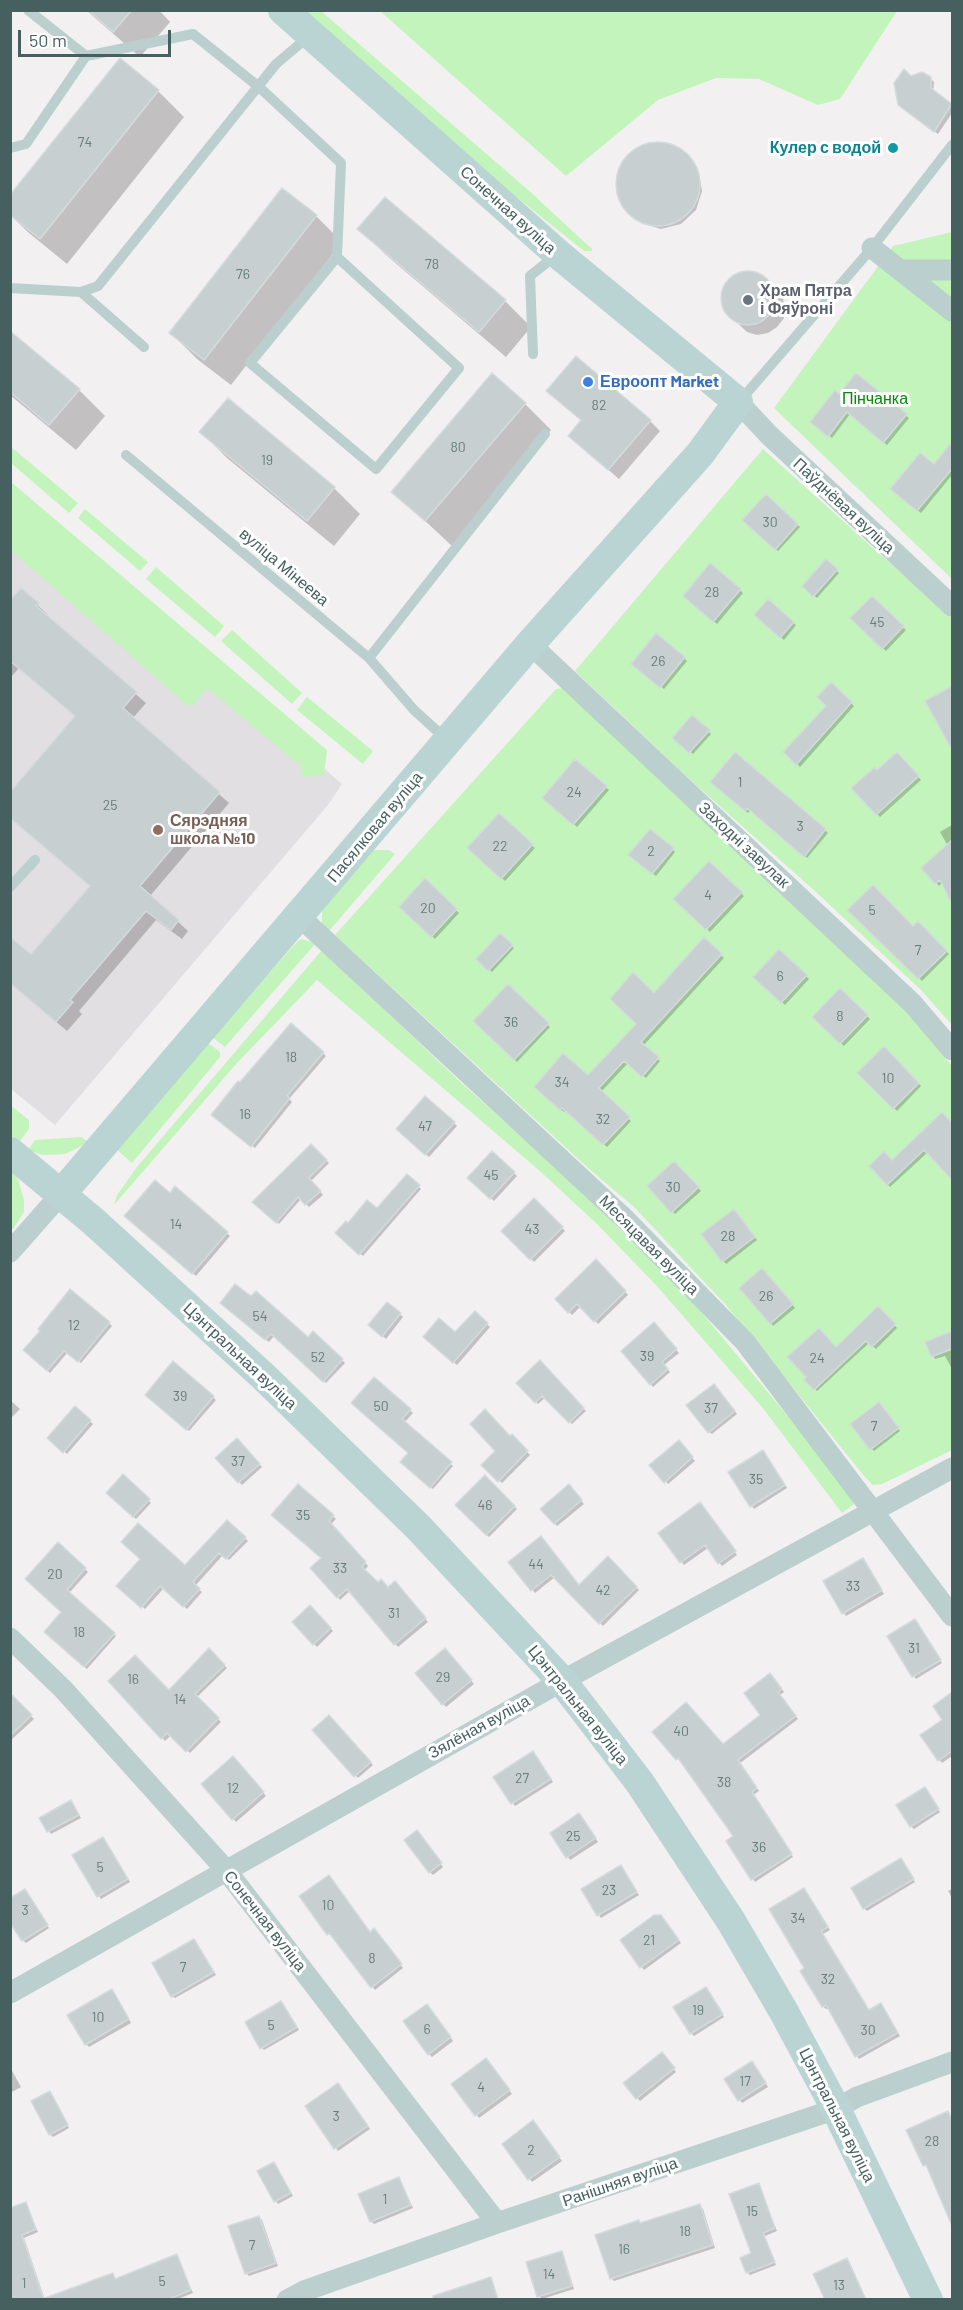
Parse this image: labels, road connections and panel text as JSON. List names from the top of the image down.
{
  "streets": {
    "street": [
      "Сонечная вуліца",
      "Паўднёвая вуліца",
      "Пасялковая вуліца",
      "Заходні завулак",
      "Месяцавая вуліца",
      "Цэнтральная вуліца",
      "Зялёная вуліца",
      "Ранішняя вуліца"
    ],
    "lane": ["вуліца Мінеева"]
  },
  "crossings": [
    ["Сонечная вуліца", "Паўднёвая вуліца"],
    ["Сонечная вуліца", "Пасялковая вуліца"],
    ["Сонечная вуліца", "Зялёная вуліца"],
    ["Сонечная вуліца", "Ранішняя вуліца"],
    ["Паўднёвая вуліца", "Пасялковая вуліца"],
    ["вуліца Мінеева", "Пасялковая вуліца"],
    ["Пасялковая вуліца", "Заходні завулак"],
    ["Пасялковая вуліца", "Месяцавая вуліца"],
    ["Пасялковая вуліца", "Цэнтральная вуліца"],
    ["Месяцавая вуліца", "Зялёная вуліца"],
    ["Цэнтральная вуліца", "Зялёная вуліца"],
    ["Цэнтральная вуліца", "Ранішняя вуліца"]
  ],
  "parks": ["Пінчанка"],
  "places": [
    "Кулер с водой",
    "Храм Пятра і Фяўроні",
    "Евроопт Market",
    "Сярэдняя школа №10"
  ],
  "house_numbers": [
    "74",
    "78",
    "76",
    "82",
    "80",
    "19",
    "30",
    "28",
    "45",
    "26",
    "1",
    "24",
    "25",
    "3",
    "22",
    "2",
    "4",
    "20",
    "5",
    "7",
    "6",
    "8",
    "36",
    "18",
    "10",
    "34",
    "16",
    "32",
    "47",
    "45",
    "30",
    "14",
    "43",
    "28",
    "26",
    "54",
    "12",
    "39",
    "52",
    "24",
    "39",
    "50",
    "37",
    "7",
    "37",
    "35",
    "46",
    "35",
    "44",
    "33",
    "20",
    "33",
    "42",
    "31",
    "18",
    "31",
    "29",
    "16",
    "14",
    "40",
    "27",
    "38",
    "12",
    "25",
    "36",
    "5",
    "23",
    "10",
    "3",
    "34",
    "21",
    "8",
    "7",
    "32",
    "19",
    "10",
    "5",
    "6",
    "30",
    "17",
    "4",
    "3",
    "28",
    "2",
    "1",
    "15",
    "18",
    "7",
    "16",
    "14",
    "5",
    "1",
    "13"
  ],
  "scale_bar": "50 m"
}
